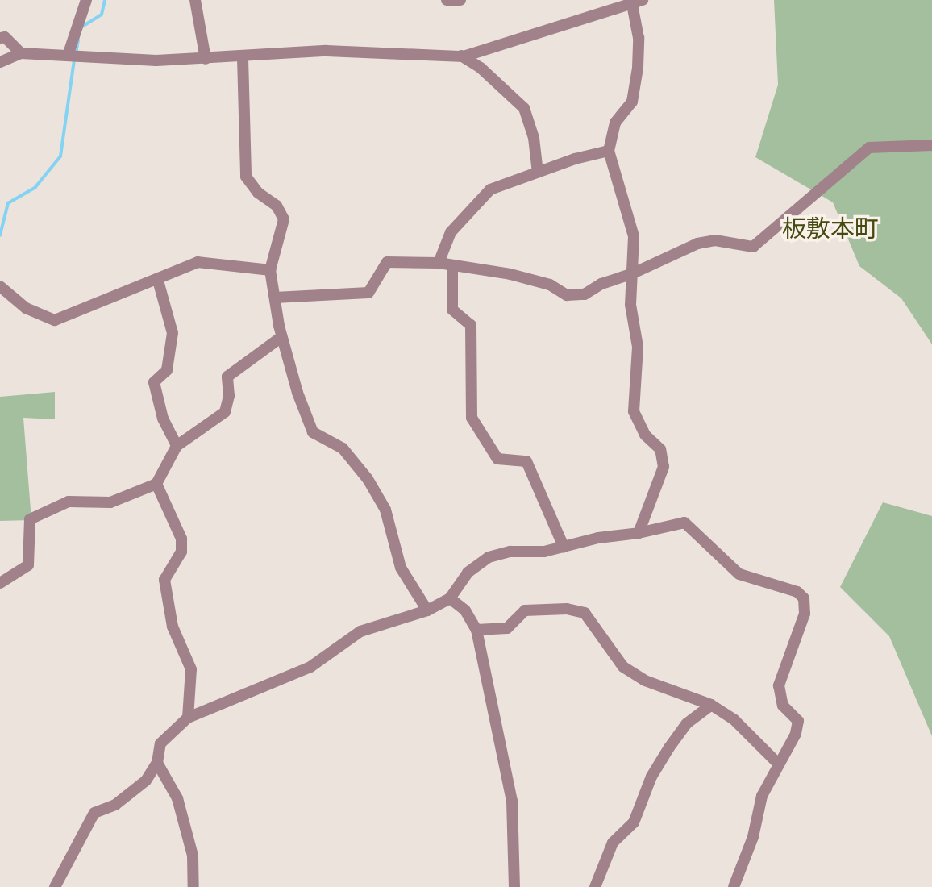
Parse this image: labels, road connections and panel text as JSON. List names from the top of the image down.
{
  "districts": ["板敷本町"]
}
